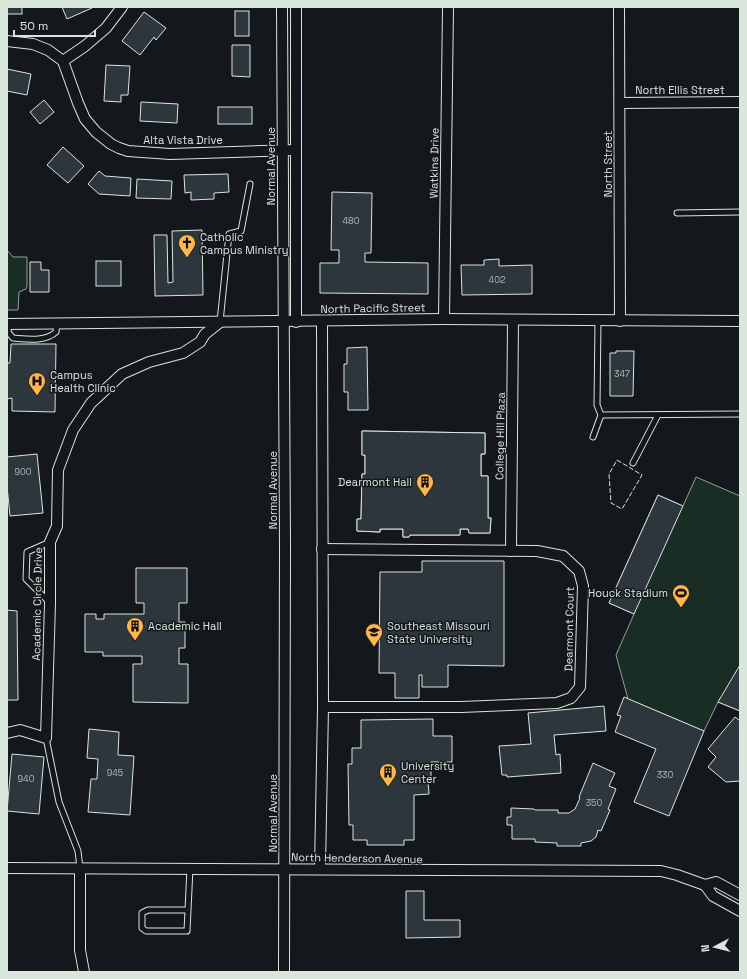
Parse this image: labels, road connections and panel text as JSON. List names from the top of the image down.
{
  "streets": {
    "street": [
      "North Ellis Street",
      "Alta Vista Drive",
      "Watkins Drive",
      "North Street",
      "Normal Avenue",
      "North Pacific Street",
      "College Hill Plaza",
      "Academic Circle Drive",
      "Dearmont Court",
      "North Henderson Avenue"
    ]
  },
  "crossings": [
    ["North Ellis Street", "North Street"],
    ["Alta Vista Drive", "Normal Avenue"],
    ["Watkins Drive", "North Pacific Street"],
    ["North Street", "North Pacific Street"],
    ["Normal Avenue", "North Pacific Street"],
    ["Normal Avenue", "North Henderson Avenue"],
    ["North Pacific Street", "College Hill Plaza"],
    ["North Pacific Street", "Academic Circle Drive"],
    ["College Hill Plaza", "Dearmont Court"]
  ],
  "places": {
    "church": ["Catholic Campus Ministry"],
    "hospital": ["Campus Health Clinic"],
    "building": ["Dearmont Hall", "Academic Hall", "University Center"],
    "sports": ["Houck Stadium"],
    "school or university": ["Southeast Missouri State University"]
  },
  "house_numbers": [
    "480",
    "402",
    "347",
    "900",
    "945",
    "330",
    "940",
    "350"
  ],
  "scale_bar": "50 m",
  "north": "left"
}
